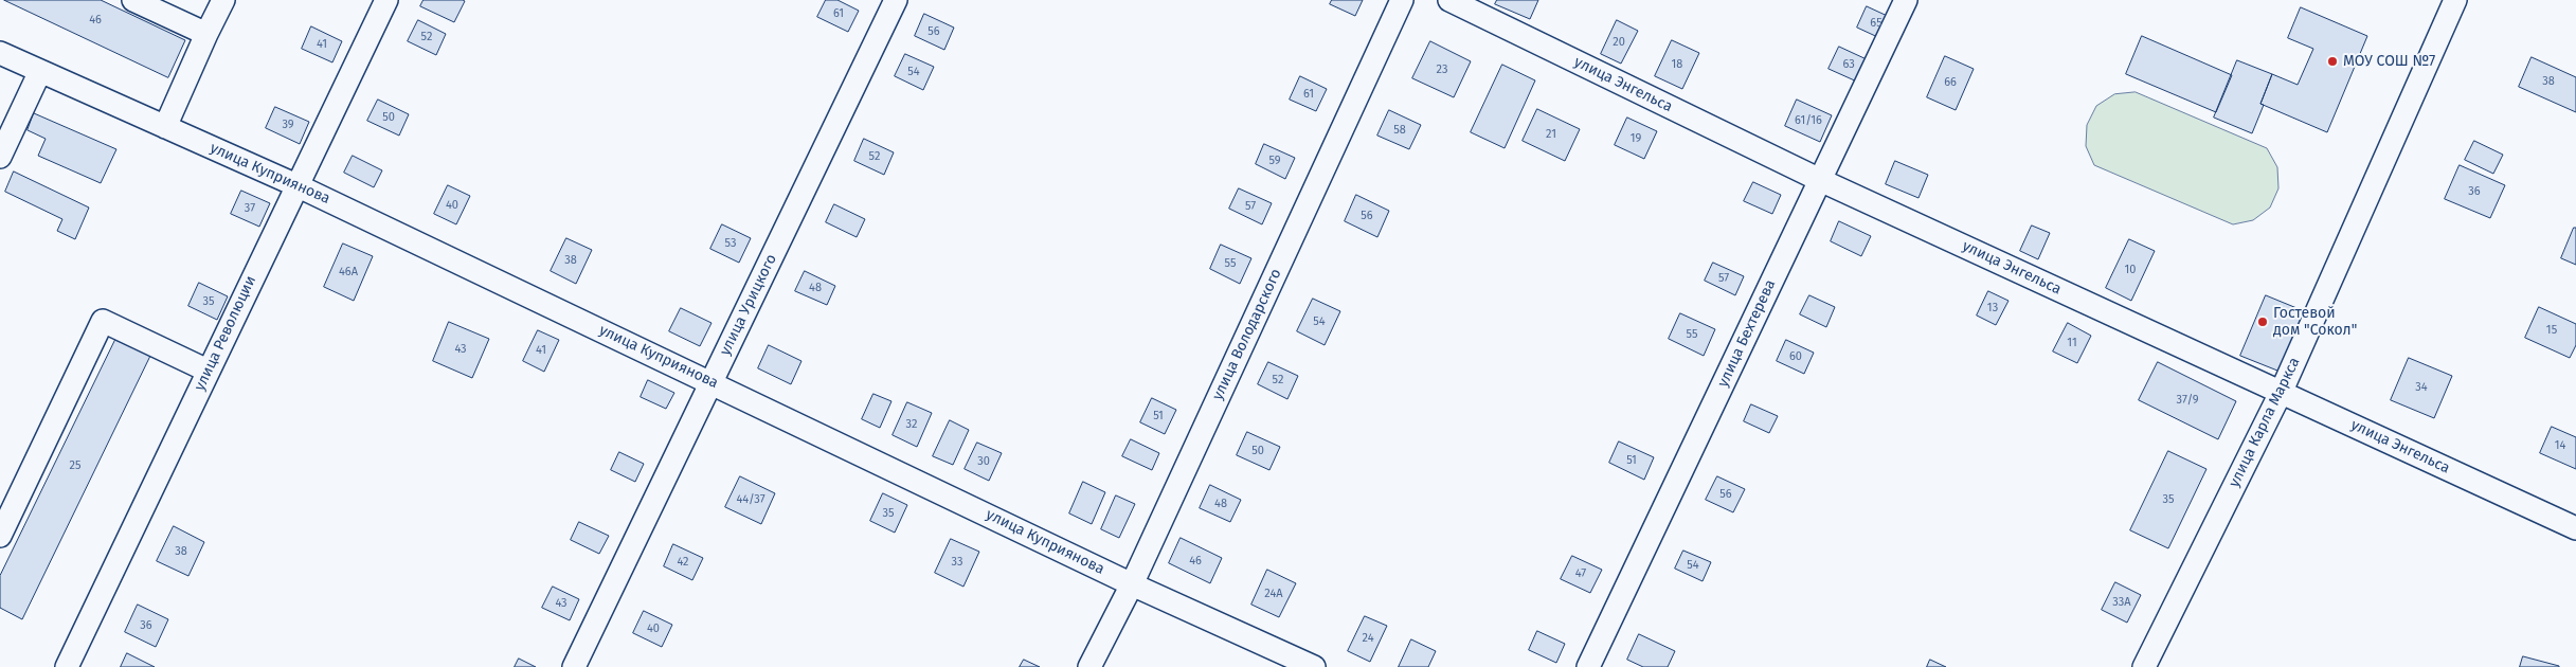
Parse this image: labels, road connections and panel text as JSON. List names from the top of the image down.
{
  "streets": {
    "street": [
      "улица Энгельса",
      "улица Куприянова",
      "улица Урицкого",
      "улица Революции",
      "улица Бехтерева",
      "улица Володарского",
      "улица Карла Маркса"
    ]
  },
  "crossings": [
    ["улица Энгельса", "улица Бехтерева"],
    ["улица Энгельса", "улица Карла Маркса"],
    ["улица Куприянова", "улица Урицкого"],
    ["улица Куприянова", "улица Революции"],
    ["улица Куприянова", "улица Володарского"]
  ],
  "places": ["МОУ СОШ №7", "Гостевой дом \"Сокол\""],
  "house_numbers": [
    "61",
    "46",
    "65",
    "56",
    "52",
    "20",
    "41",
    "18",
    "63",
    "23",
    "54",
    "38",
    "66",
    "61",
    "50",
    "61/16",
    "39",
    "58",
    "21",
    "19",
    "52",
    "59",
    "36",
    "40",
    "57",
    "37",
    "56",
    "53",
    "38",
    "55",
    "10",
    "46А",
    "57",
    "48",
    "35",
    "13",
    "54",
    "15",
    "55",
    "11",
    "43",
    "41",
    "60",
    "52",
    "34",
    "37/9",
    "51",
    "32",
    "14",
    "50",
    "51",
    "30",
    "25",
    "56",
    "44/37",
    "35",
    "48",
    "35",
    "38",
    "46",
    "42",
    "33",
    "54",
    "47",
    "24А",
    "33А",
    "43",
    "36",
    "40",
    "24"
  ]
}
